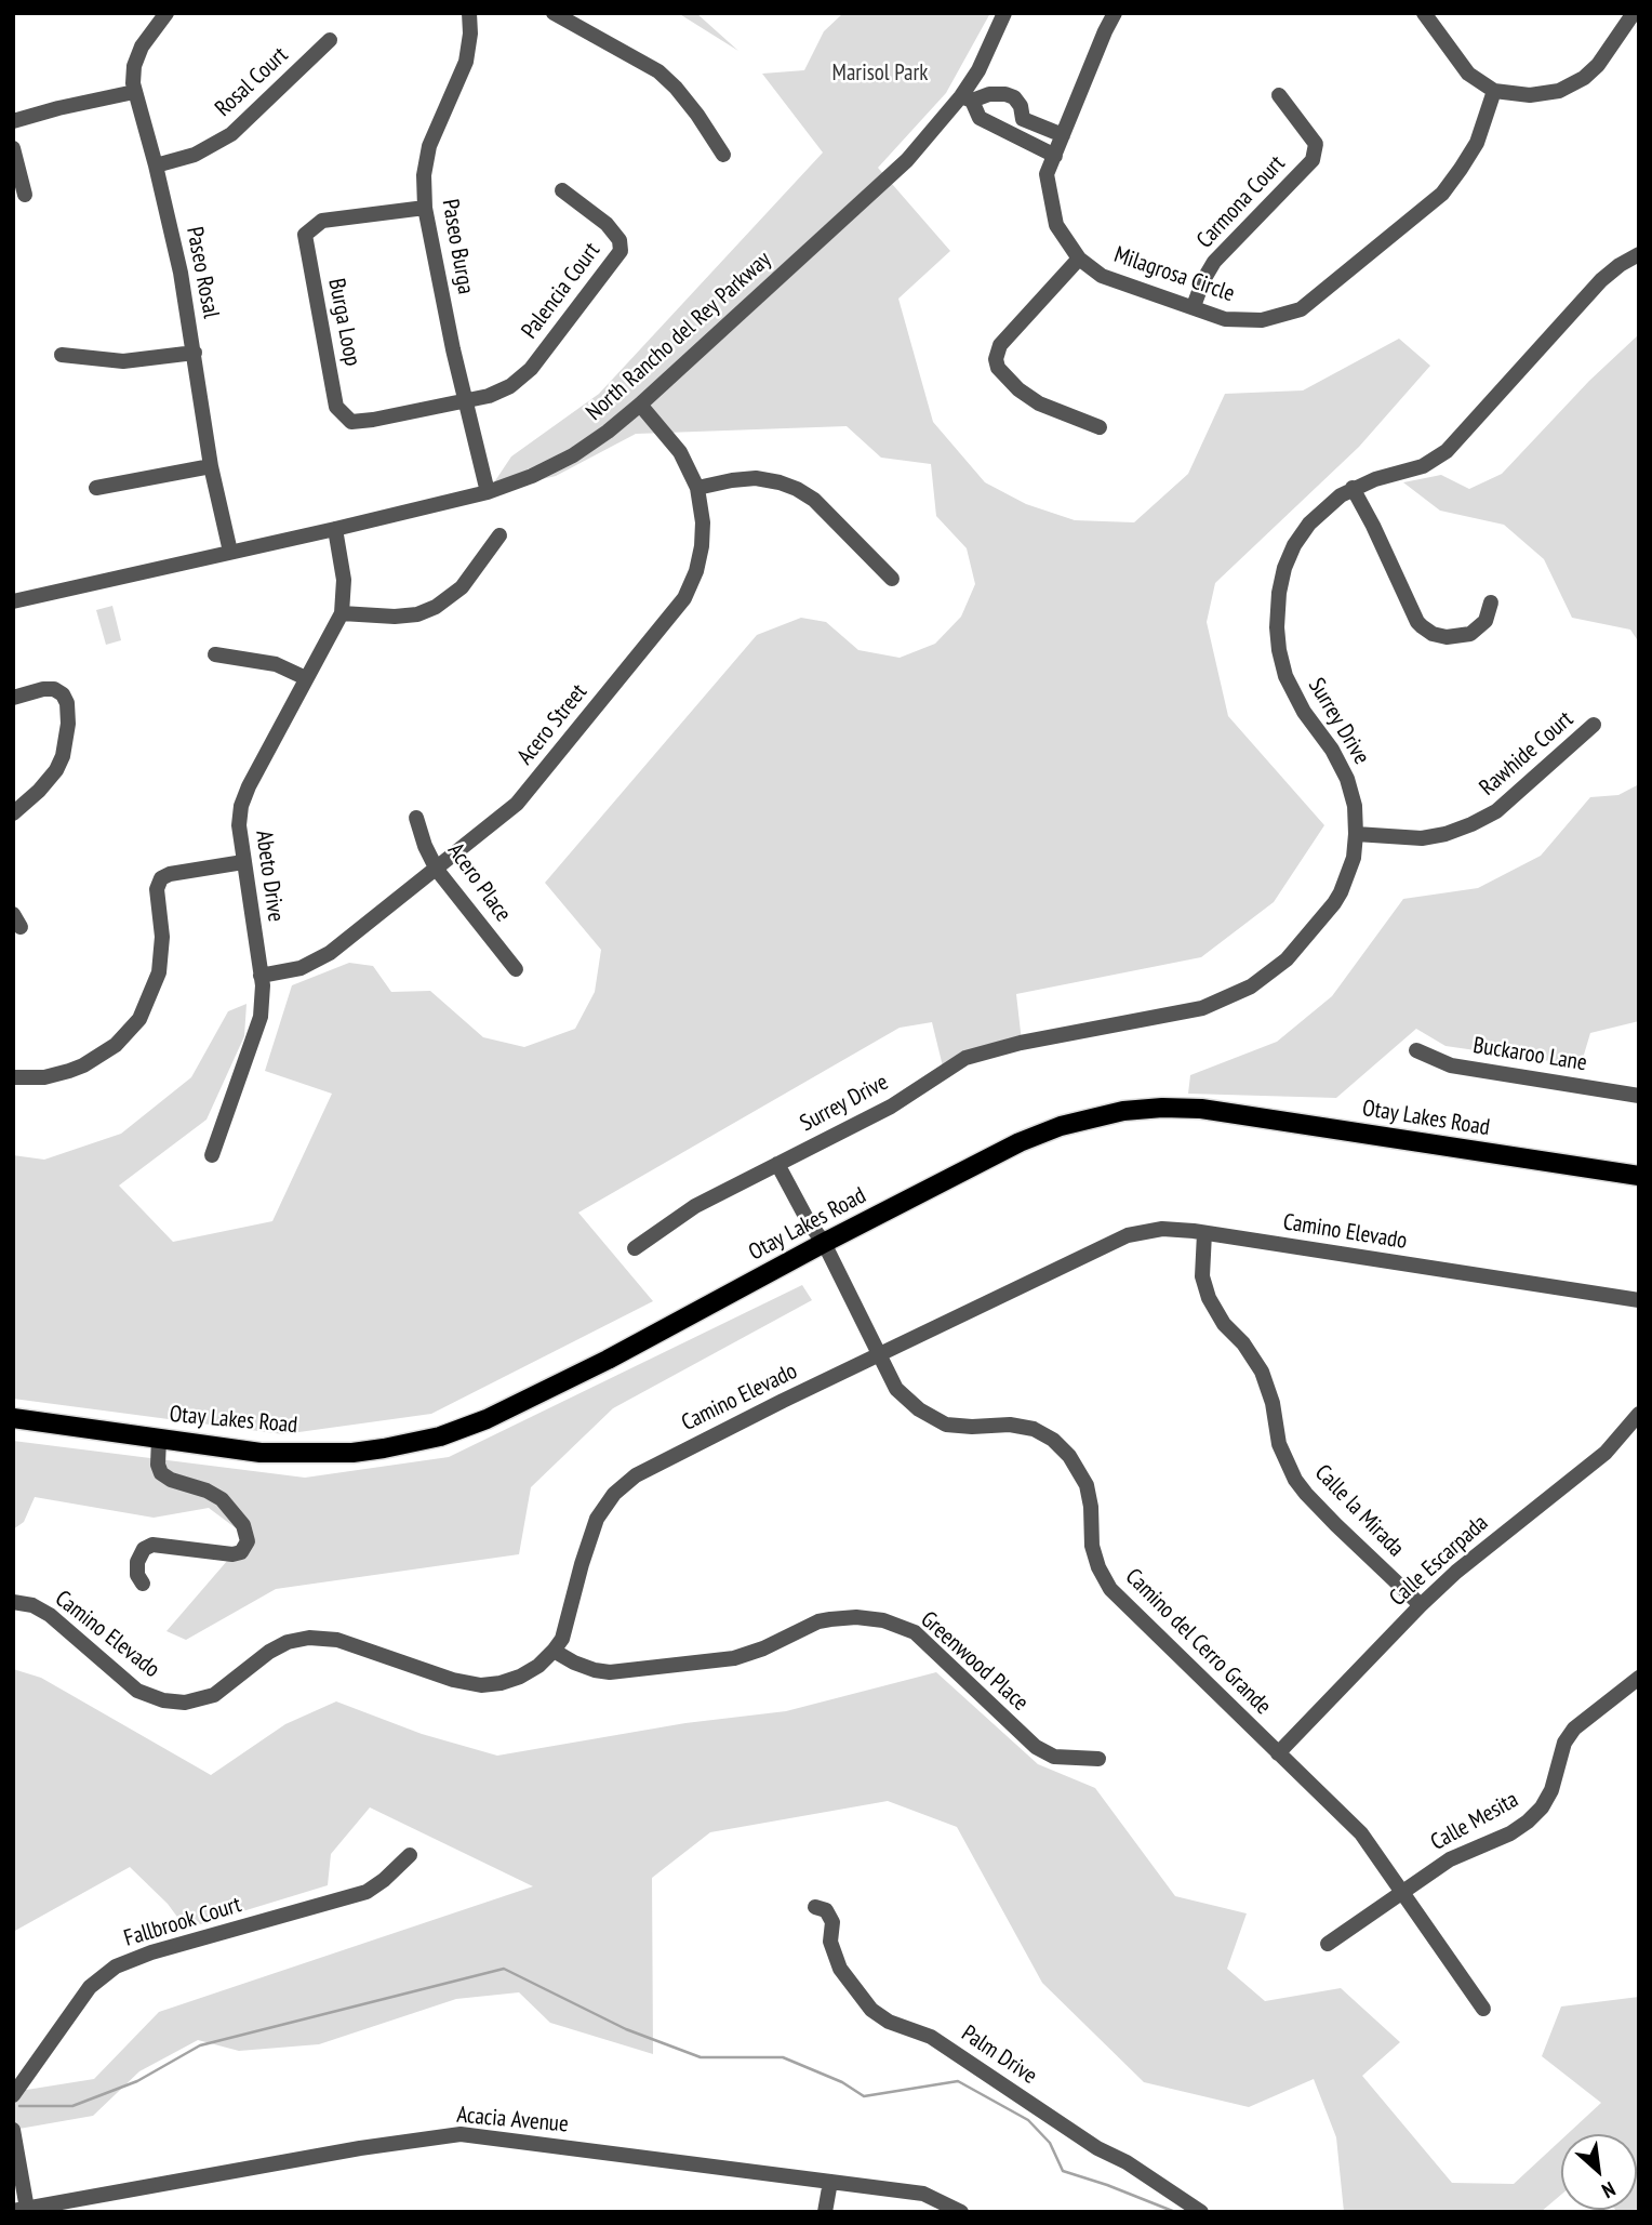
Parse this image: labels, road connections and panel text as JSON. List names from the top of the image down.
{
  "streets": {
    "main road": ["Otay Lakes Road"],
    "street": [
      "Rosal Court",
      "Carmona Court",
      "Paseo Burga",
      "Paseo Rosal",
      "Milagrosa Circle",
      "Palencia Court",
      "Burga Loop",
      "North Rancho del Rey Parkway",
      "Surrey Drive",
      "Acero Street",
      "Rawhide Court",
      "Abeto Drive",
      "Acero Place",
      "Buckaroo Lane",
      "Camino Elevado",
      "Calle la Mirada",
      "Calle Escarpada",
      "Camino del Cerro Grande",
      "Greenwood Place",
      "Calle Mesita",
      "Fallbrook Court",
      "Palm Drive",
      "Acacia Avenue"
    ]
  },
  "crossings": [
    ["Rosal Court", "Paseo Rosal"],
    ["Carmona Court", "Milagrosa Circle"],
    ["Paseo Burga", "Palencia Court"],
    ["Paseo Burga", "Burga Loop"],
    ["Paseo Burga", "North Rancho del Rey Parkway"],
    ["Paseo Rosal", "North Rancho del Rey Parkway"],
    ["Palencia Court", "Burga Loop"],
    ["North Rancho del Rey Parkway", "Acero Street"],
    ["North Rancho del Rey Parkway", "Abeto Drive"],
    ["Surrey Drive", "Rawhide Court"],
    ["Surrey Drive", "Camino del Cerro Grande"],
    ["Acero Street", "Abeto Drive"],
    ["Acero Street", "Acero Place"],
    ["Otay Lakes Road", "Camino del Cerro Grande"],
    ["Camino Elevado", "Calle la Mirada"],
    ["Camino Elevado", "Camino del Cerro Grande"],
    ["Camino Elevado", "Greenwood Place"],
    ["Calle la Mirada", "Calle Escarpada"],
    ["Calle Escarpada", "Camino del Cerro Grande"],
    ["Camino del Cerro Grande", "Calle Mesita"]
  ],
  "parks": ["Marisol Park"],
  "north": "bottom right"
}
